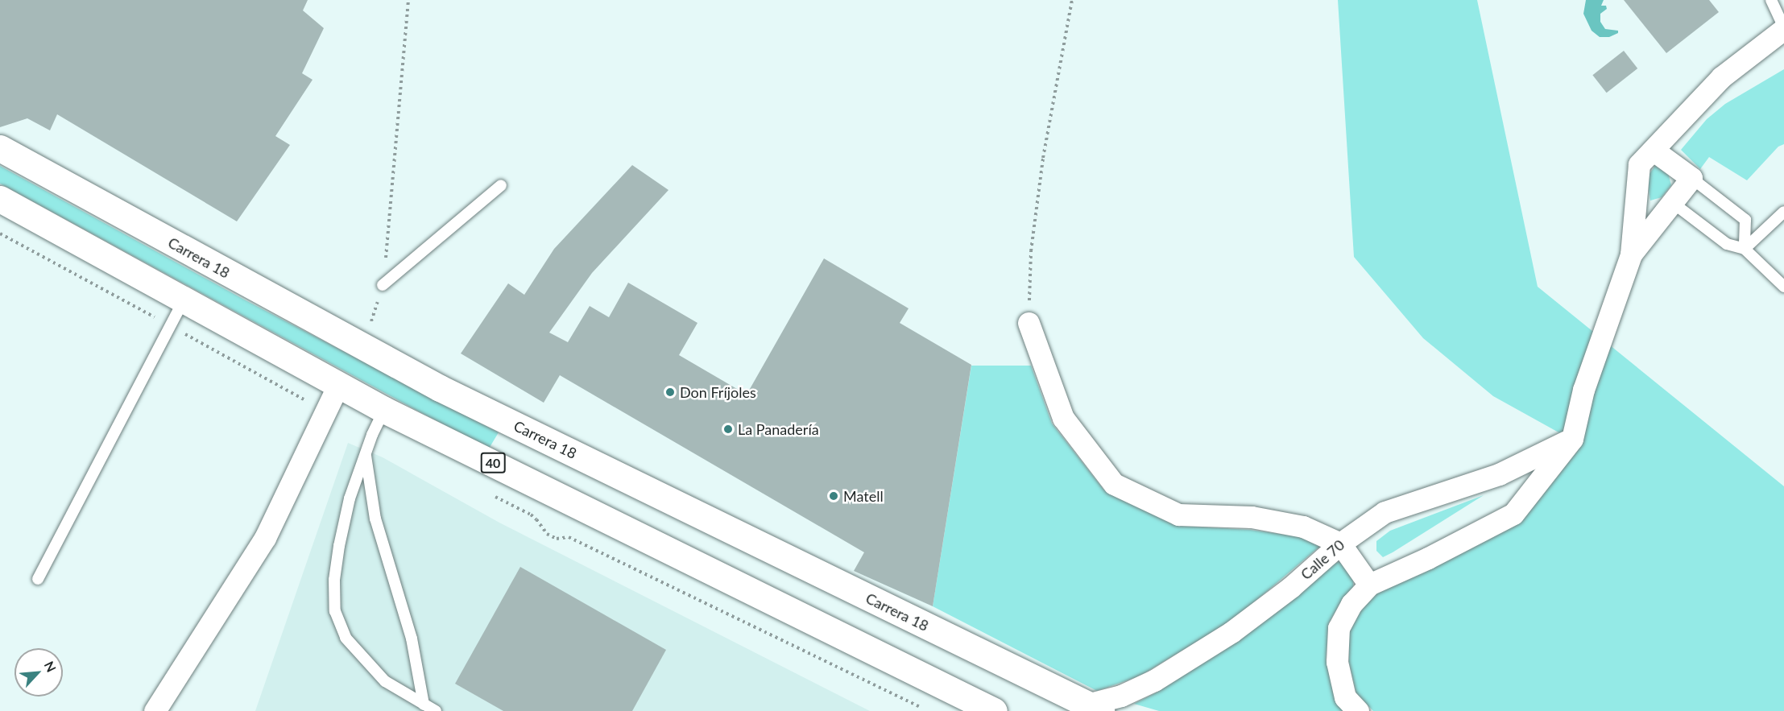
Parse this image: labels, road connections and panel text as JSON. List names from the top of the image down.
{
  "streets": {
    "main road": ["Carrera 18", "40"],
    "street": ["Calle 70"]
  },
  "crossings": [
    ["Carrera 18", "Calle 70"]
  ],
  "places": ["Don Fríjoles", "La Panadería", "Matell"],
  "north": "top right"
}
